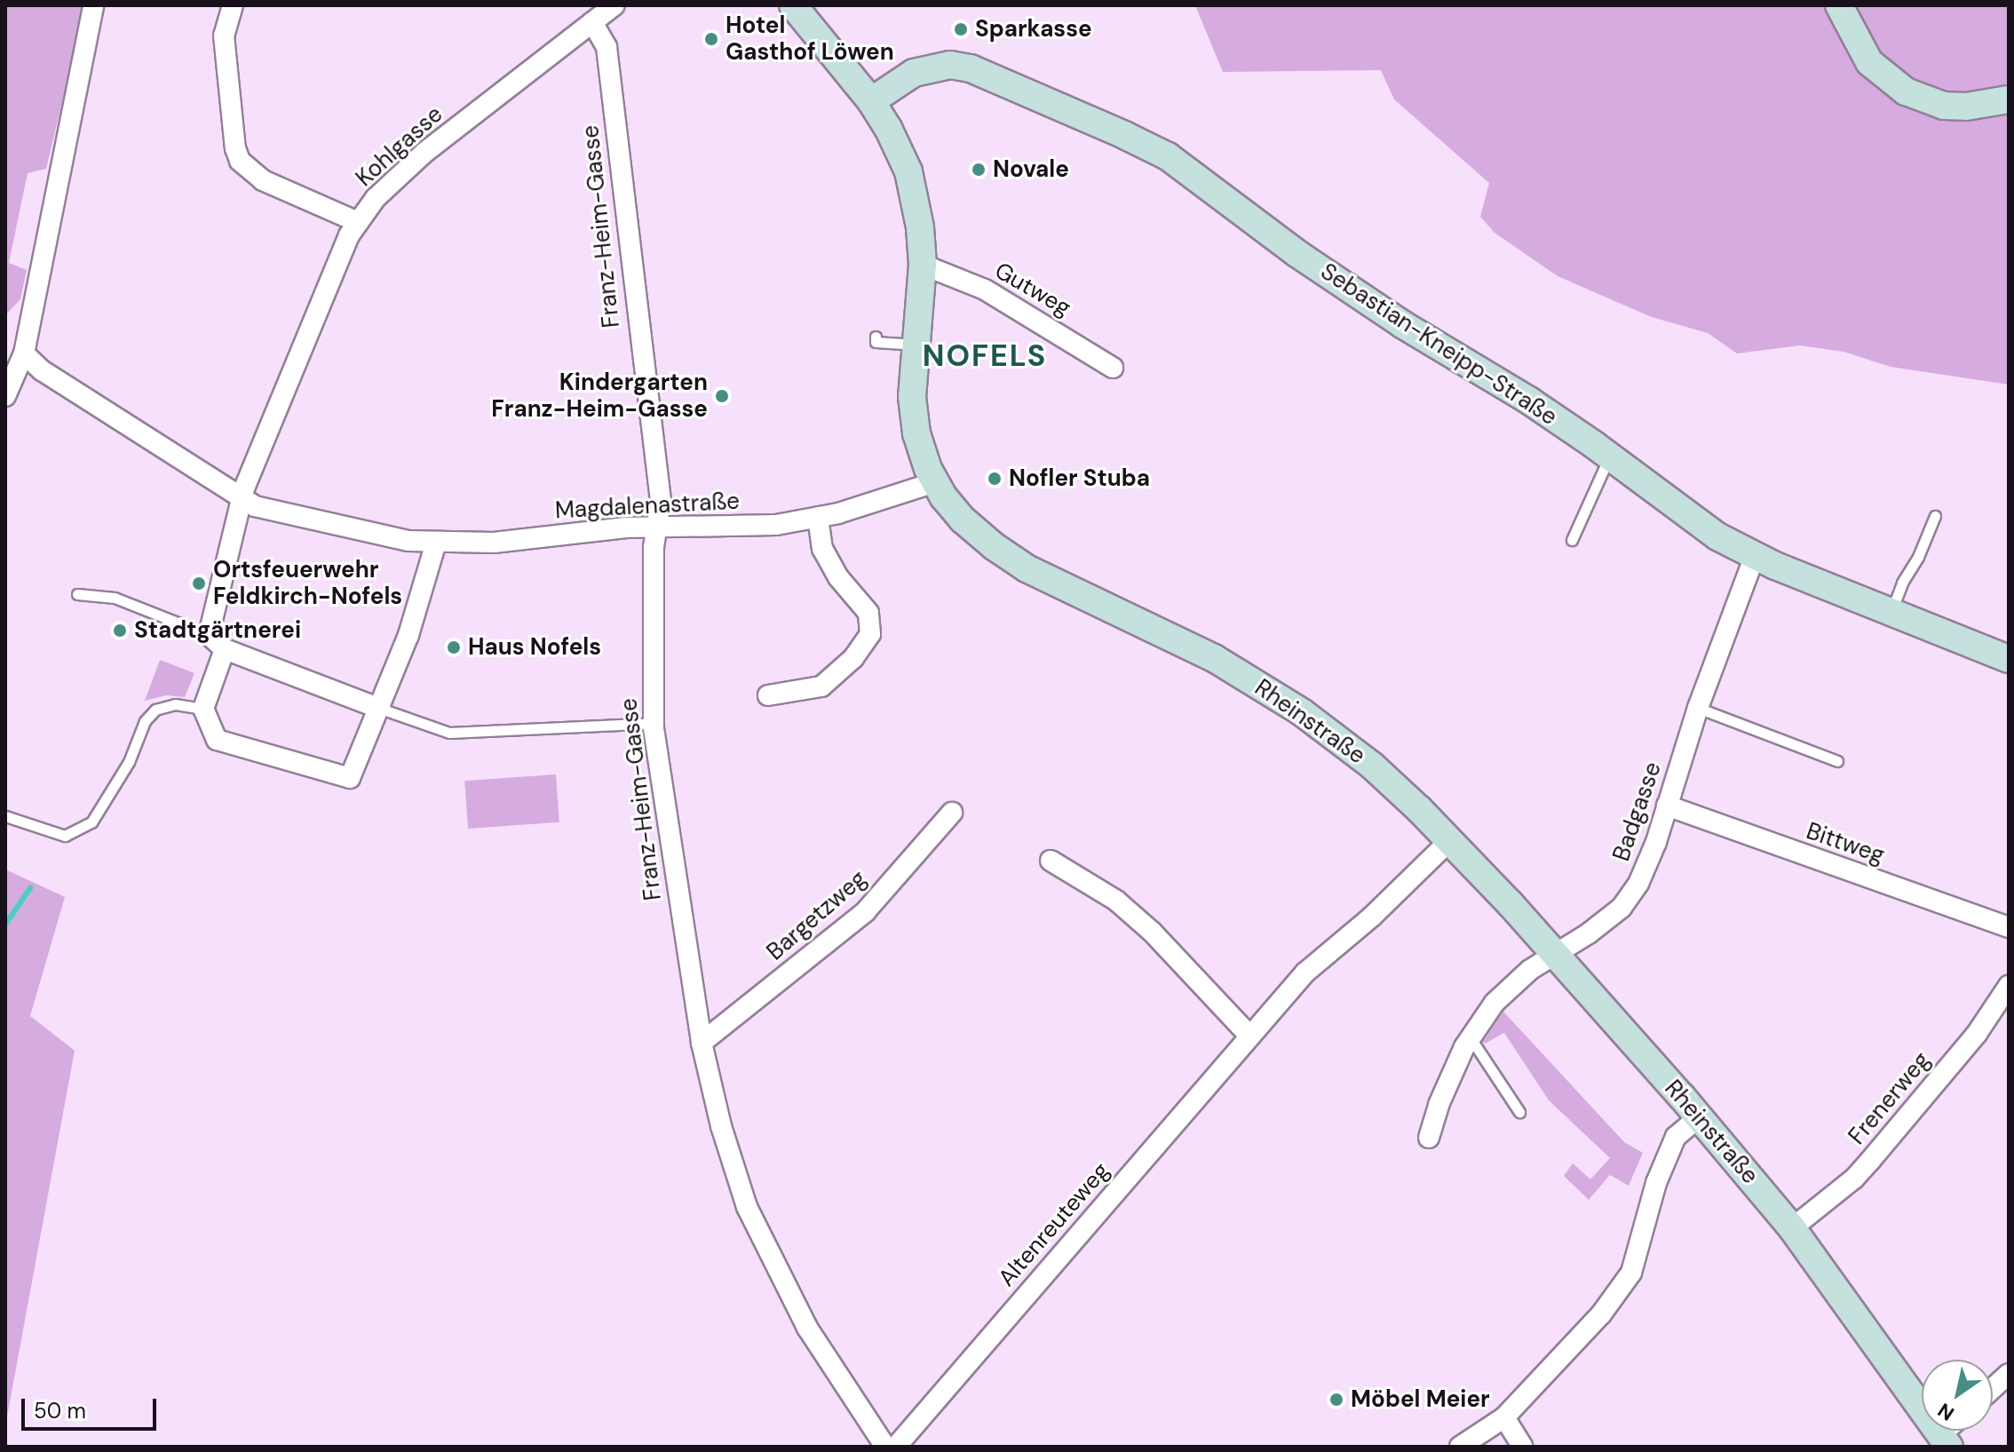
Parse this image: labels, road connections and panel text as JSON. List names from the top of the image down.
{
  "streets": {
    "main road": ["Sebastian-Kneipp-Straße", "Rheinstraße"],
    "street": [
      "Kohlgasse",
      "Franz-Heim-Gasse",
      "Gutweg",
      "Magdalenastraße",
      "Badgasse",
      "Bittweg",
      "Bargetzweg",
      "Frenerweg",
      "Altenreuteweg"
    ]
  },
  "crossings": [
    ["Kohlgasse", "Franz-Heim-Gasse"],
    ["Kohlgasse", "Magdalenastraße"],
    ["Franz-Heim-Gasse", "Magdalenastraße"],
    ["Franz-Heim-Gasse", "Bargetzweg"],
    ["Gutweg", "Rheinstraße"],
    ["Sebastian-Kneipp-Straße", "Rheinstraße"],
    ["Sebastian-Kneipp-Straße", "Badgasse"],
    ["Magdalenastraße", "Rheinstraße"],
    ["Rheinstraße", "Badgasse"],
    ["Rheinstraße", "Frenerweg"],
    ["Rheinstraße", "Altenreuteweg"],
    ["Badgasse", "Bittweg"]
  ],
  "districts": ["NOFELS"],
  "places": [
    "Sparkasse",
    "Hotel Gasthof Löwen",
    "Novale",
    "Kindergarten Franz-Heim-Gasse",
    "Nofler Stuba",
    "Ortsfeuerwehr Feldkirch-Nofels",
    "Stadtgärtnerei",
    "Haus Nofels",
    "Möbel Meier"
  ],
  "scale_bar": "50 m",
  "north": "bottom left"
}
